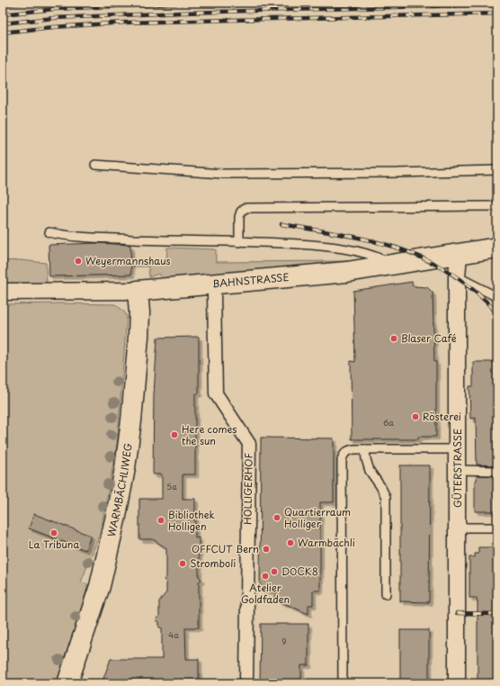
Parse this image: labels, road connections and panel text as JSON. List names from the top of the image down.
{
  "streets": {
    "street": [
      "BAHNSTRASSE",
      "GÜTERSTRASSE",
      "HOLLIGERHOF",
      "WARMBÄCHLIWEG"
    ]
  },
  "crossings": [
    ["BAHNSTRASSE", "GÜTERSTRASSE"],
    ["BAHNSTRASSE", "HOLLIGERHOF"],
    ["BAHNSTRASSE", "WARMBÄCHLIWEG"]
  ],
  "places": [
    "Weyermannshaus",
    "Blaser Café",
    "Rösterei",
    "Here comes the sun",
    "Quartierraum Holliger",
    "Bibliothek Holligen",
    "La Tribuna",
    "Warmbächli",
    "OFFCUT Bern",
    "Stromboli",
    "DOCK8",
    "Atelier Goldfaden"
  ],
  "house_numbers": [
    "6a",
    "5a",
    "4a",
    "9"
  ]
}
